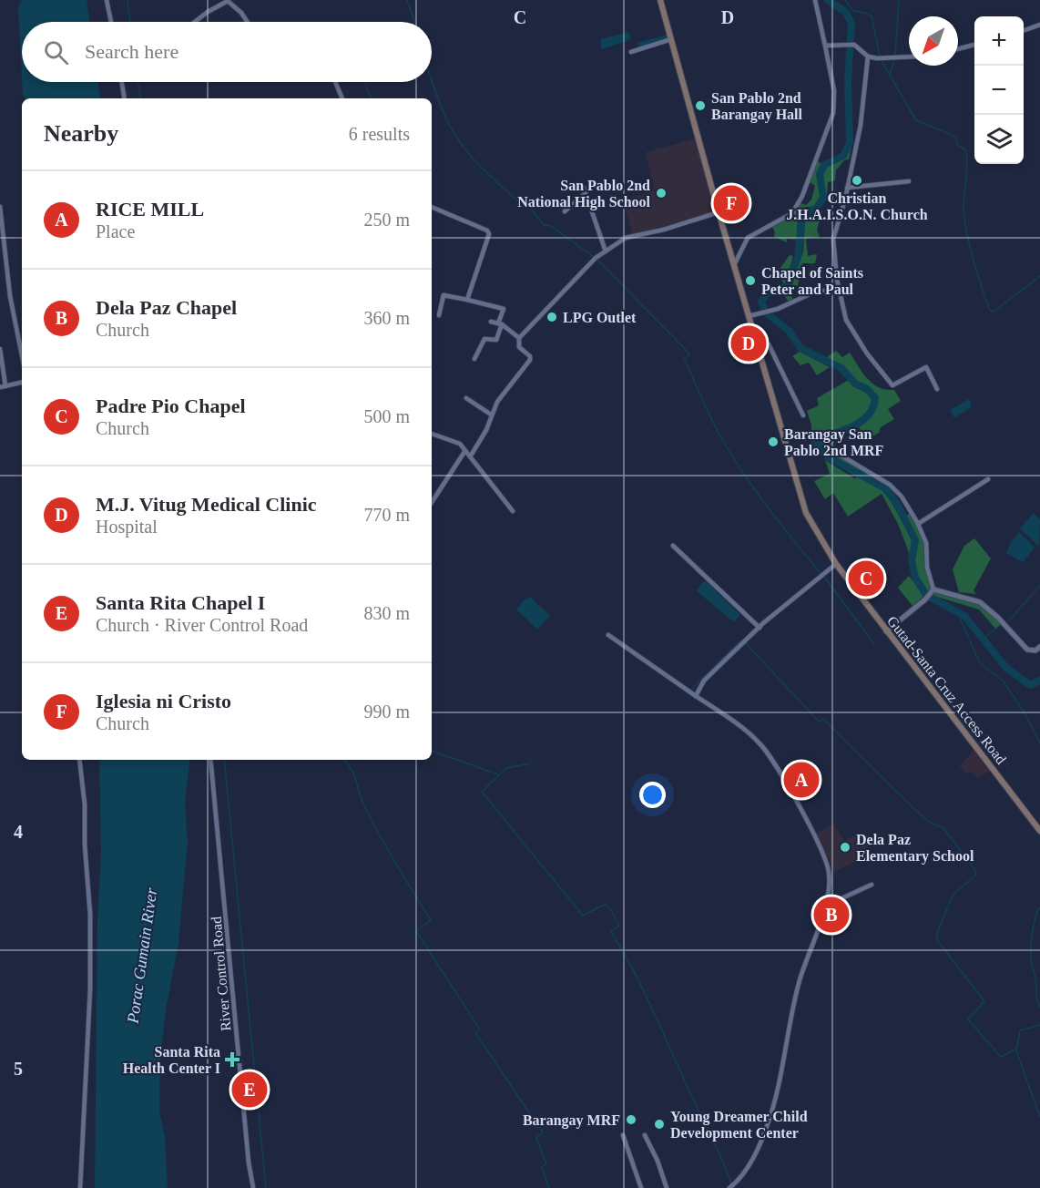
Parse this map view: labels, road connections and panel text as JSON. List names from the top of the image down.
{
  "streets": {
    "main road": ["Gutad-Santa Cruz Access Road"],
    "street": ["River Control Road"]
  },
  "water": ["Porac Gumain River"],
  "places": {
    "other": [
      "San Pablo 2nd Barangay Hall",
      "Christian J.H.A.I.S.O.N. Church",
      "San Pablo 2nd National High School",
      "Chapel of Saints Peter and Paul",
      "LPG Outlet",
      "Barangay San Pablo 2nd MRF",
      "Dela Paz Elementary School",
      "Barangay MRF",
      "Young Dreamer Child Development Center"
    ],
    "health": ["Santa Rita Health Center I"]
  },
  "north": "bottom left",
  "page": {
    "map_buttons": ["+", "−"],
    "search": "Search here",
    "heading": ["Nearby", "6 results"],
    "list": [
      {
        "mark": "A",
        "name": "RICE MILL",
        "note": "Place",
        "value": "250 m"
      },
      {
        "mark": "B",
        "name": "Dela Paz Chapel",
        "note": "Church",
        "value": "360 m"
      },
      {
        "mark": "C",
        "name": "Padre Pio Chapel",
        "note": "Church",
        "value": "500 m"
      },
      {
        "mark": "D",
        "name": "M.J. Vitug Medical Clinic",
        "note": "Hospital",
        "value": "770 m"
      },
      {
        "mark": "E",
        "name": "Santa Rita Chapel I",
        "note": "Church · River Control Road",
        "value": "830 m"
      },
      {
        "mark": "F",
        "name": "Iglesia ni Cristo",
        "note": "Church",
        "value": "990 m"
      }
    ],
    "pins": [
      "F",
      "D",
      "C",
      "A",
      "B",
      "E"
    ]
  },
  "grid": {
    "columns": ["C", "D"],
    "rows": ["4", "5"]
  }
}
